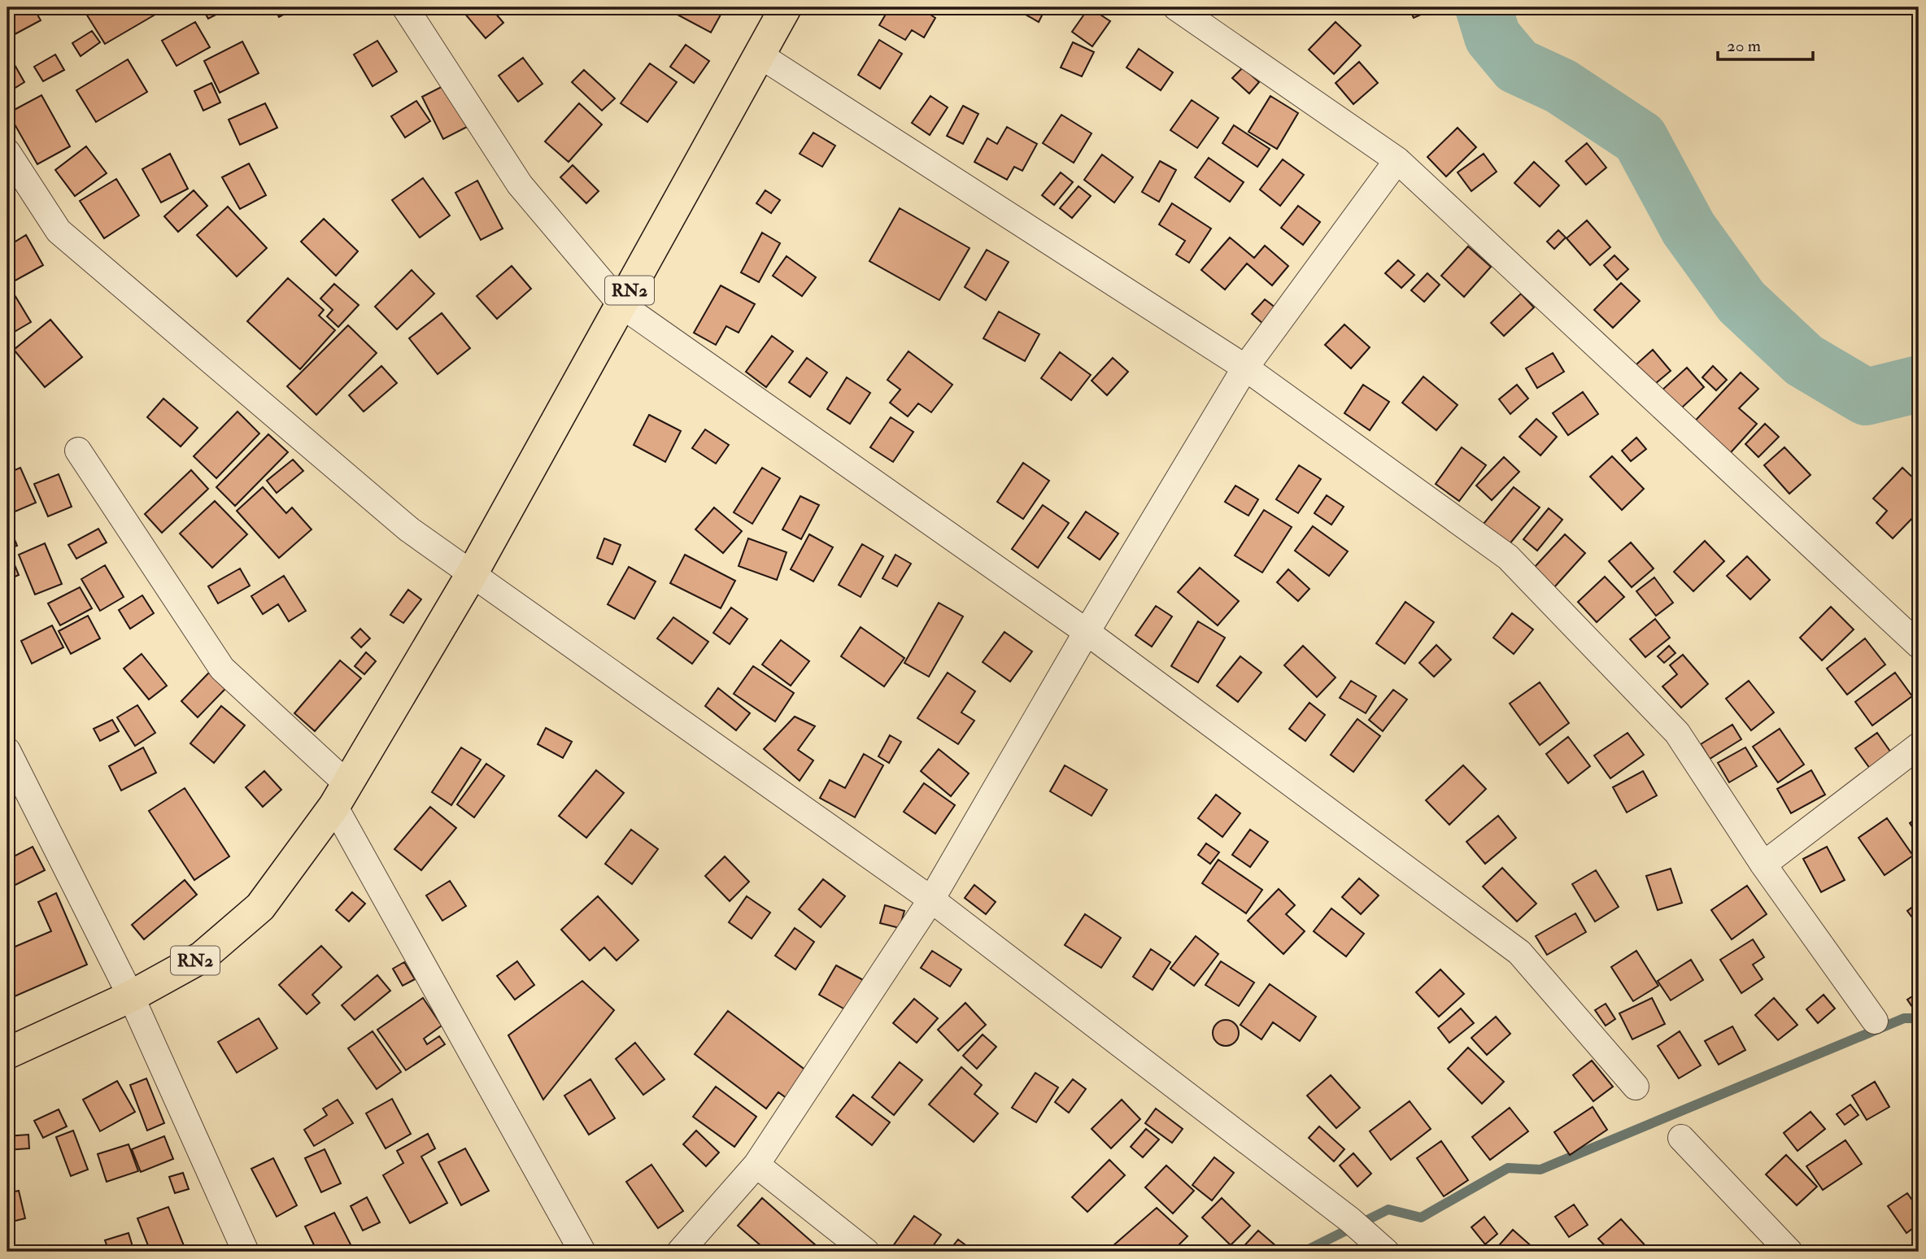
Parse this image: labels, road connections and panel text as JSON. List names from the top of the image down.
{
  "streets": {
    "highway": ["RN2"]
  },
  "scale_bar": "20 m"
}
